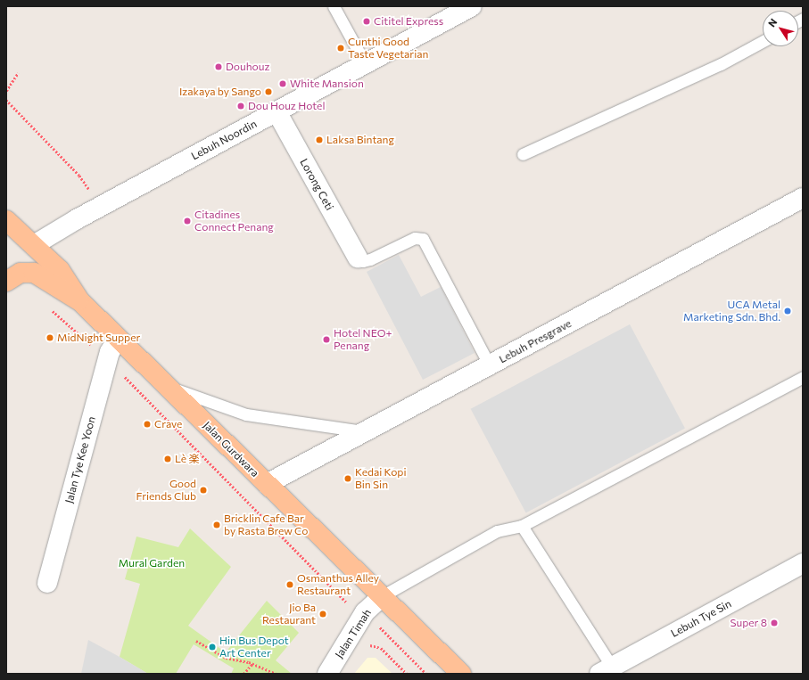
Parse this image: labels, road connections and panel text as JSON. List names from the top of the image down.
{
  "streets": {
    "main road": ["Jalan Gurdwara"],
    "street": [
      "Lebuh Noordin",
      "Lorong Ceti",
      "Lebuh Presgrave",
      "Jalan Tye Kee Yoon",
      "Lebuh Tye Sin",
      "Jalan Timah"
    ]
  },
  "crossings": [
    ["Lebuh Noordin", "Lorong Ceti"],
    ["Lebuh Noordin", "Jalan Gurdwara"],
    ["Lebuh Presgrave", "Jalan Gurdwara"],
    ["Jalan Gurdwara", "Jalan Tye Kee Yoon"],
    ["Jalan Gurdwara", "Jalan Timah"]
  ],
  "parks": ["Mural Garden"],
  "places": [
    "Cititel Express",
    "Cunthi Good Taste Vegetarian",
    "Douhouz",
    "White Mansion",
    "Izakaya by Sango",
    "Dou Houz Hotel",
    "Laksa Bintang",
    "Citadines Connect Penang",
    "UCA Metal Marketing Sdn. Bhd.",
    "MidNight Supper",
    "Hotel NEO+ Penang",
    "Crave",
    "Lè 楽",
    "Kedai Kopi Bin Sin",
    "Good Friends Club",
    "Bricklin Cafe Bar by Rasta Brew Co",
    "Osmanthus Alley Restaurant",
    "Jio Ba Restaurant",
    "Super 8",
    "Hin Bus Depot Art Center"
  ],
  "north": "top left"
}
